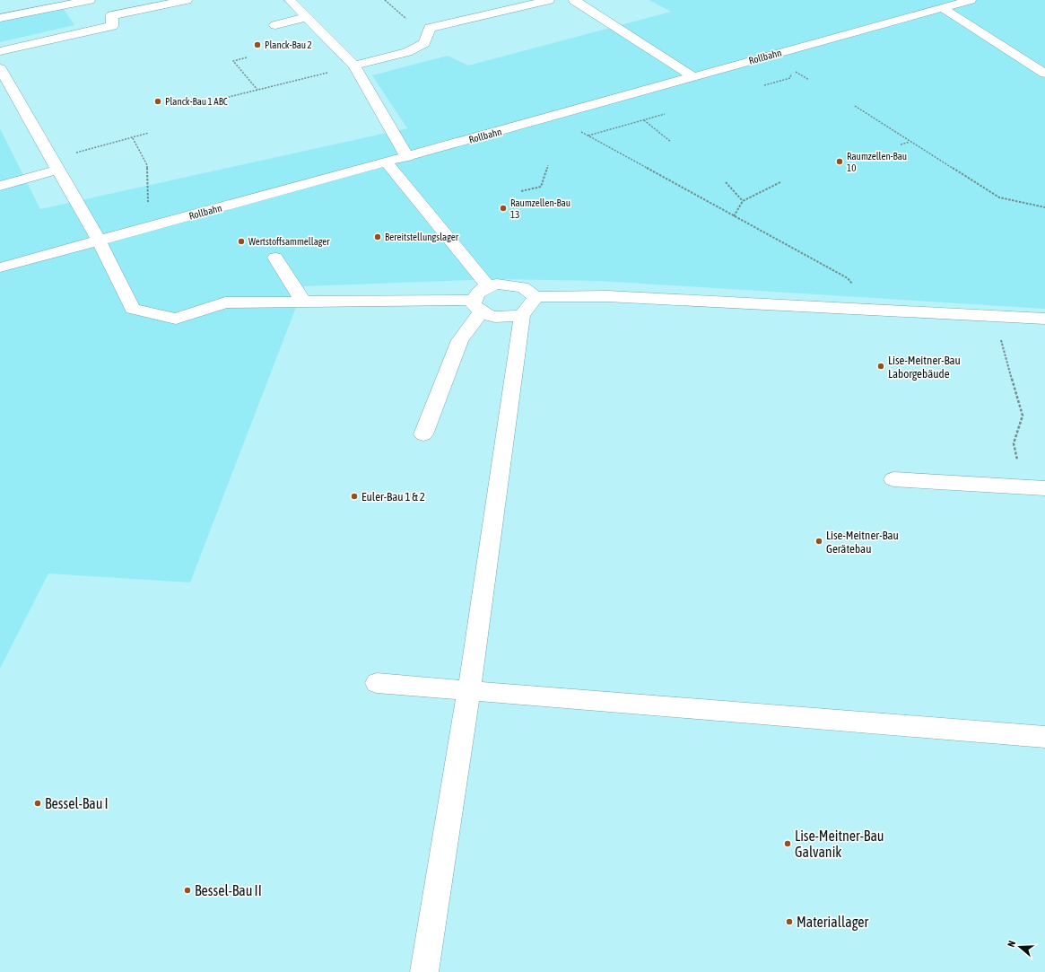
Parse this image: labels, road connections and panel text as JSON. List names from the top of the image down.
{
  "streets": {
    "lane": ["Rollbahn"]
  },
  "places": [
    "Planck-Bau 2",
    "Planck-Bau 1 ABC",
    "Raumzellen-Bau 10",
    "Raumzellen-Bau 13",
    "Bereitstellungslager",
    "Wertstoffsammellager",
    "Lise-Meitner-Bau Laborgebäude",
    "Euler-Bau 1 & 2",
    "Lise-Meitner-Bau Gerätebau",
    "Bessel-Bau I",
    "Lise-Meitner-Bau Galvanik",
    "Bessel-Bau II",
    "Materiallager"
  ],
  "north": "left"
}
